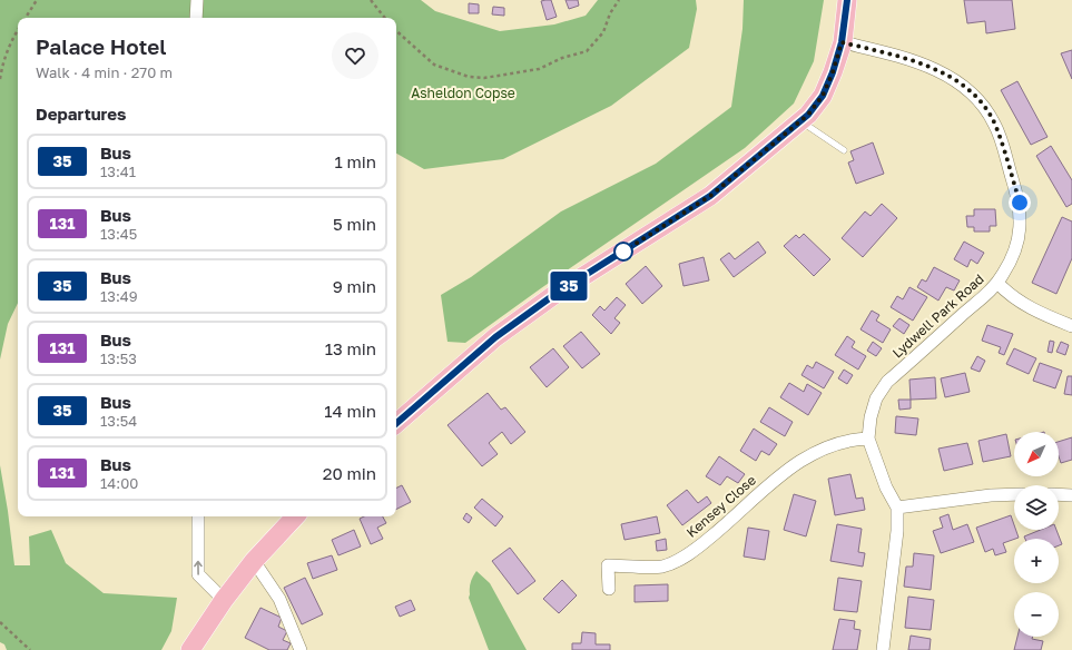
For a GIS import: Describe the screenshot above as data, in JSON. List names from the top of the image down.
{
  "streets": {
    "street": ["Lydwell Park Road", "Kensey Close"]
  },
  "crossings": [
    ["Lydwell Park Road", "Kensey Close"]
  ],
  "parks": ["Asheldon Copse"],
  "lines": ["bus line 35"],
  "north": "bottom left",
  "page": {
    "on_map": "35",
    "heading": [
      ["Palace Hotel", "Walk · 4 min · 270 m"],
      "Departures"
    ],
    "list": [
      {
        "mark": "35",
        "name": "Bus",
        "note": "13:41",
        "value": "1 min"
      },
      {
        "mark": "131",
        "name": "Bus",
        "note": "13:45",
        "value": "5 min"
      },
      {
        "mark": "35",
        "name": "Bus",
        "note": "13:49",
        "value": "9 min"
      },
      {
        "mark": "131",
        "name": "Bus",
        "note": "13:53",
        "value": "13 min"
      },
      {
        "mark": "35",
        "name": "Bus",
        "note": "13:54",
        "value": "14 min"
      },
      {
        "mark": "131",
        "name": "Bus",
        "note": "14:00",
        "value": "20 min"
      }
    ],
    "map_buttons": ["+", "−"]
  }
}
